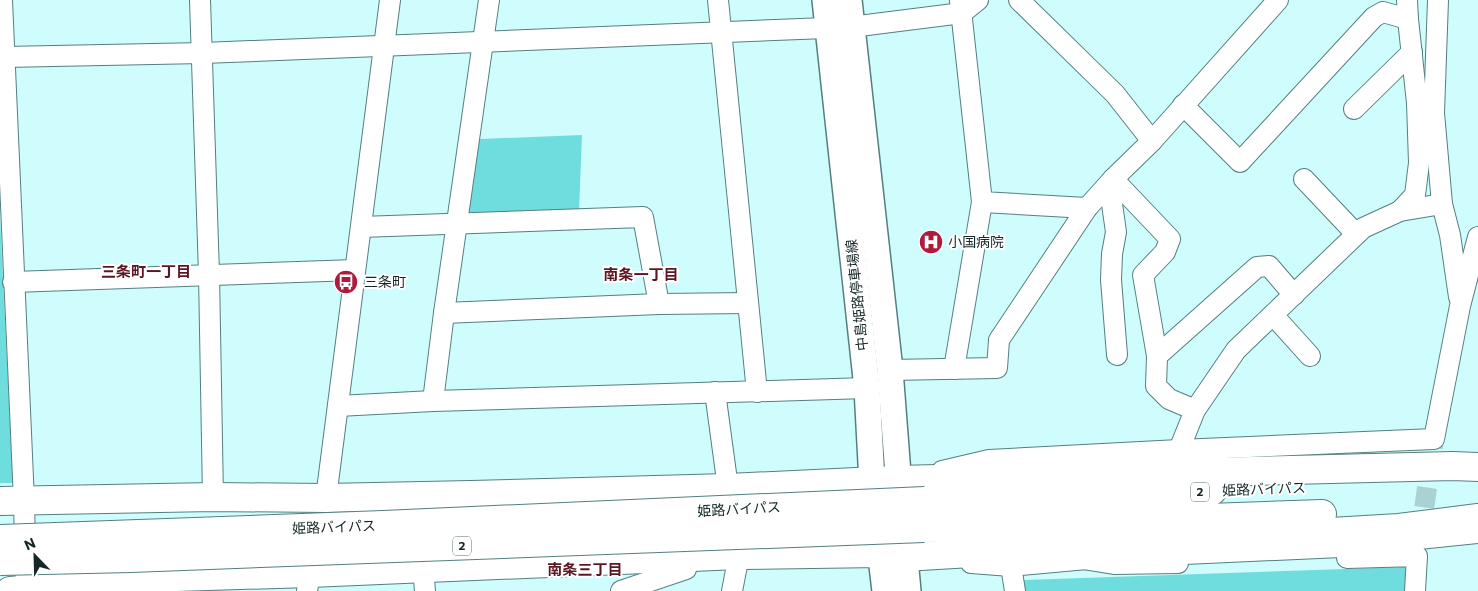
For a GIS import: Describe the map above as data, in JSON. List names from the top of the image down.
{
  "streets": {
    "highway": ["姫路バイパス", "2"],
    "main road": ["中島姫路停車場線"]
  },
  "districts": ["三条町一丁目", "南条一丁目", "南条三丁目"],
  "places": {
    "hospital": ["小国病院"],
    "bus stop": ["三条町"]
  },
  "north": "top left"
}
